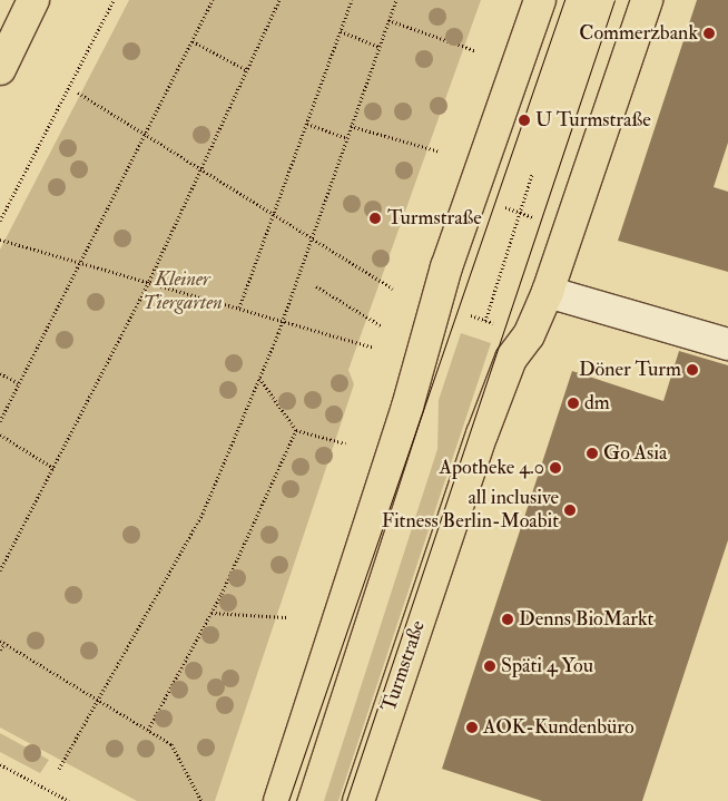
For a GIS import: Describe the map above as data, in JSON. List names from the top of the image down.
{
  "streets": {
    "main road": ["Turmstraße"]
  },
  "parks": ["Kleiner Tiergarten"],
  "places": [
    "Commerzbank",
    "U Turmstraße",
    "Turmstraße",
    "Döner Turm",
    "dm",
    "Go Asia",
    "Apotheke 4.0",
    "all inclusive Fitness Berlin-Moabit",
    "Denns BioMarkt",
    "Späti 4 You",
    "AOK-Kundenbüro"
  ]
}
